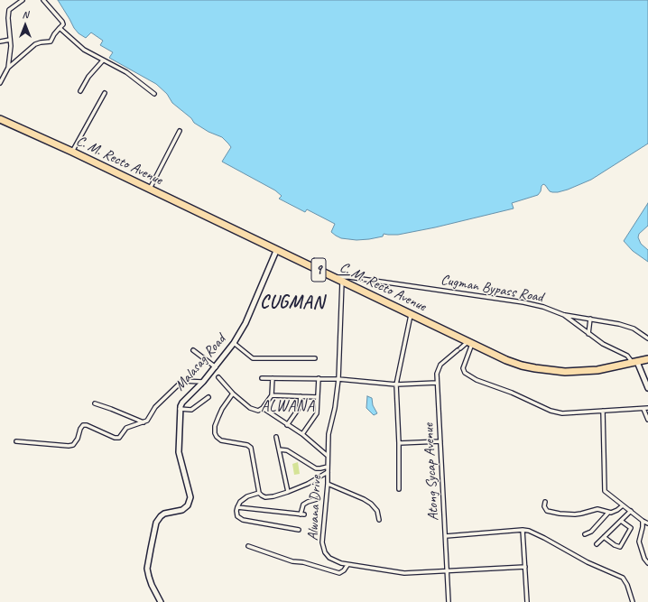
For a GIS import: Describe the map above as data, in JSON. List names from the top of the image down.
{
  "streets": {
    "highway": ["C. M. Recto Avenue", "9"],
    "street": [
      "Cugman Bypass Road",
      "Malasag Road",
      "Atong Sycap Avenue",
      "Alwana Drive"
    ]
  },
  "crossings": [
    ["C. M. Recto Avenue", "Cugman Bypass Road"],
    ["C. M. Recto Avenue", "Malasag Road"],
    ["C. M. Recto Avenue", "Atong Sycap Avenue"],
    ["C. M. Recto Avenue", "Alwana Drive"],
    ["Atong Sycap Avenue", "Alwana Drive"]
  ],
  "districts": ["CUGMAN", "ALWANA"],
  "north": "top"
}
